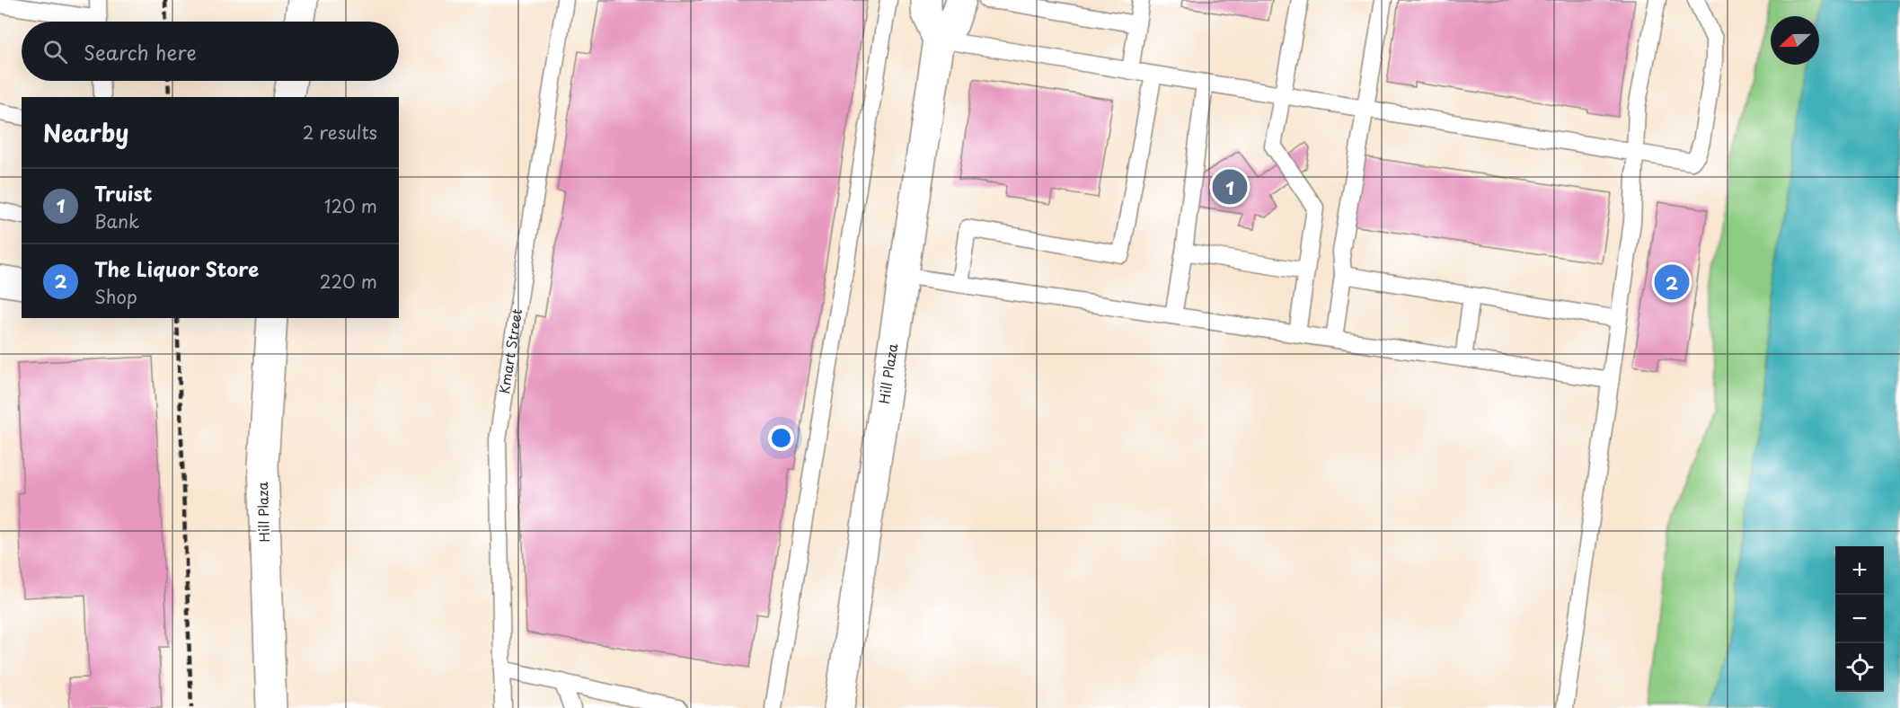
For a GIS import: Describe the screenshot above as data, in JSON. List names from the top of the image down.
{
  "streets": {
    "street": ["Hill Plaza"],
    "lane": ["Kmart Street"]
  },
  "north": "left",
  "page": {
    "search": "Search here",
    "heading": ["Nearby", "2 results"],
    "pins": ["1", "2"],
    "list": [
      {
        "mark": "1",
        "name": "Truist",
        "note": "Bank",
        "value": "120 m"
      },
      {
        "mark": "2",
        "name": "The Liquor Store",
        "note": "Shop",
        "value": "220 m"
      }
    ],
    "map_buttons": ["+", "−"]
  }
}
